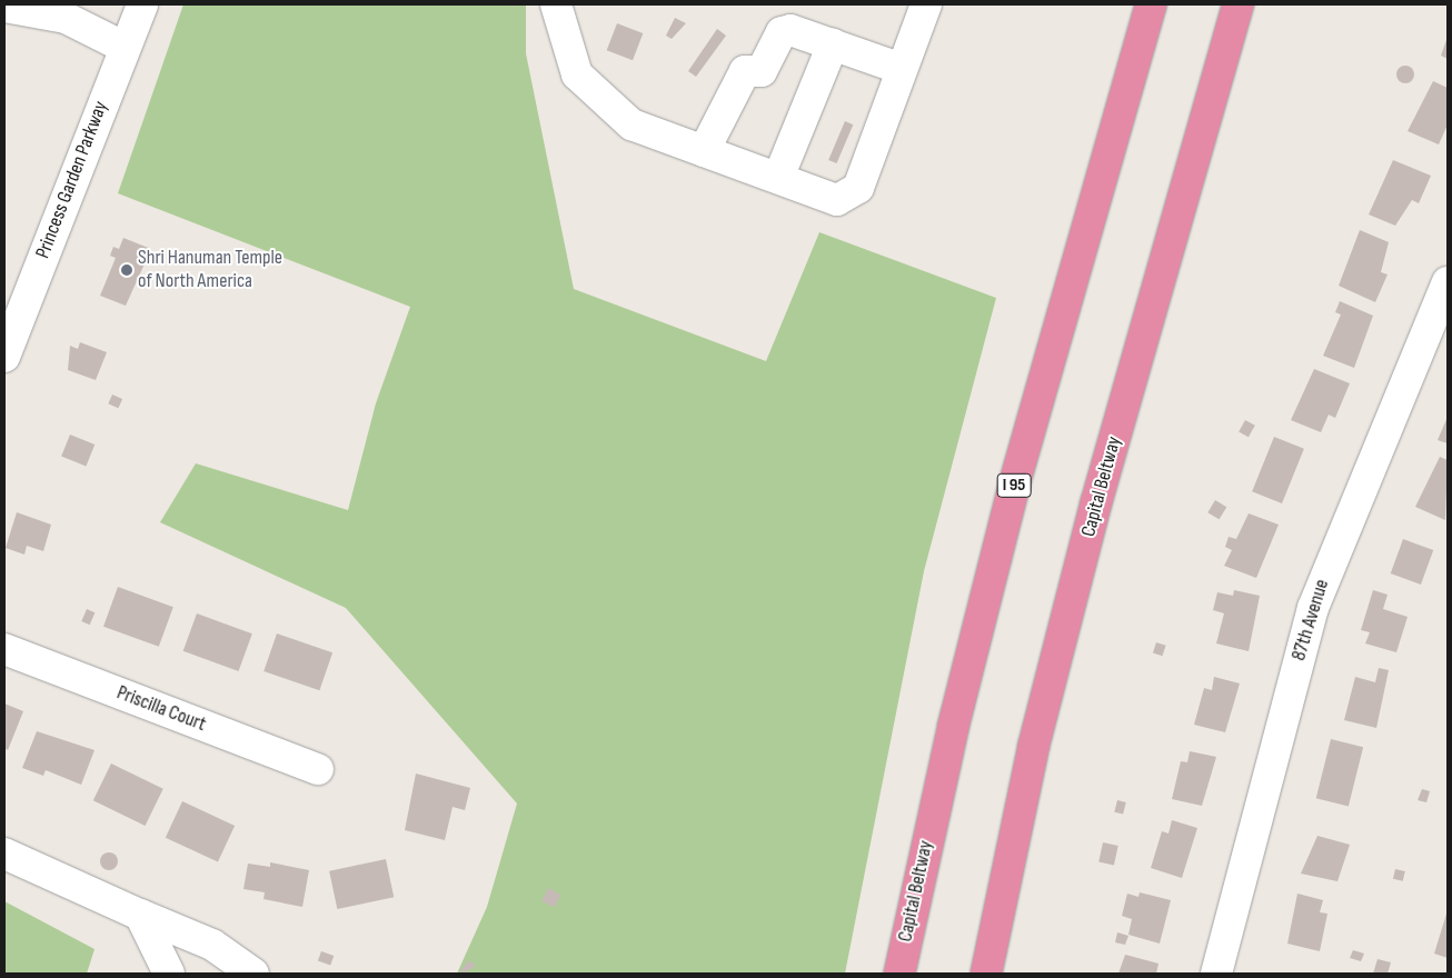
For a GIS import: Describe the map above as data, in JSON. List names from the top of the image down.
{
  "streets": {
    "highway": ["I 95", "Capital Beltway"],
    "street": ["Princess Garden Parkway", "87th Avenue", "Priscilla Court"]
  },
  "places": ["Shri Hanuman Temple of North America"]
}
